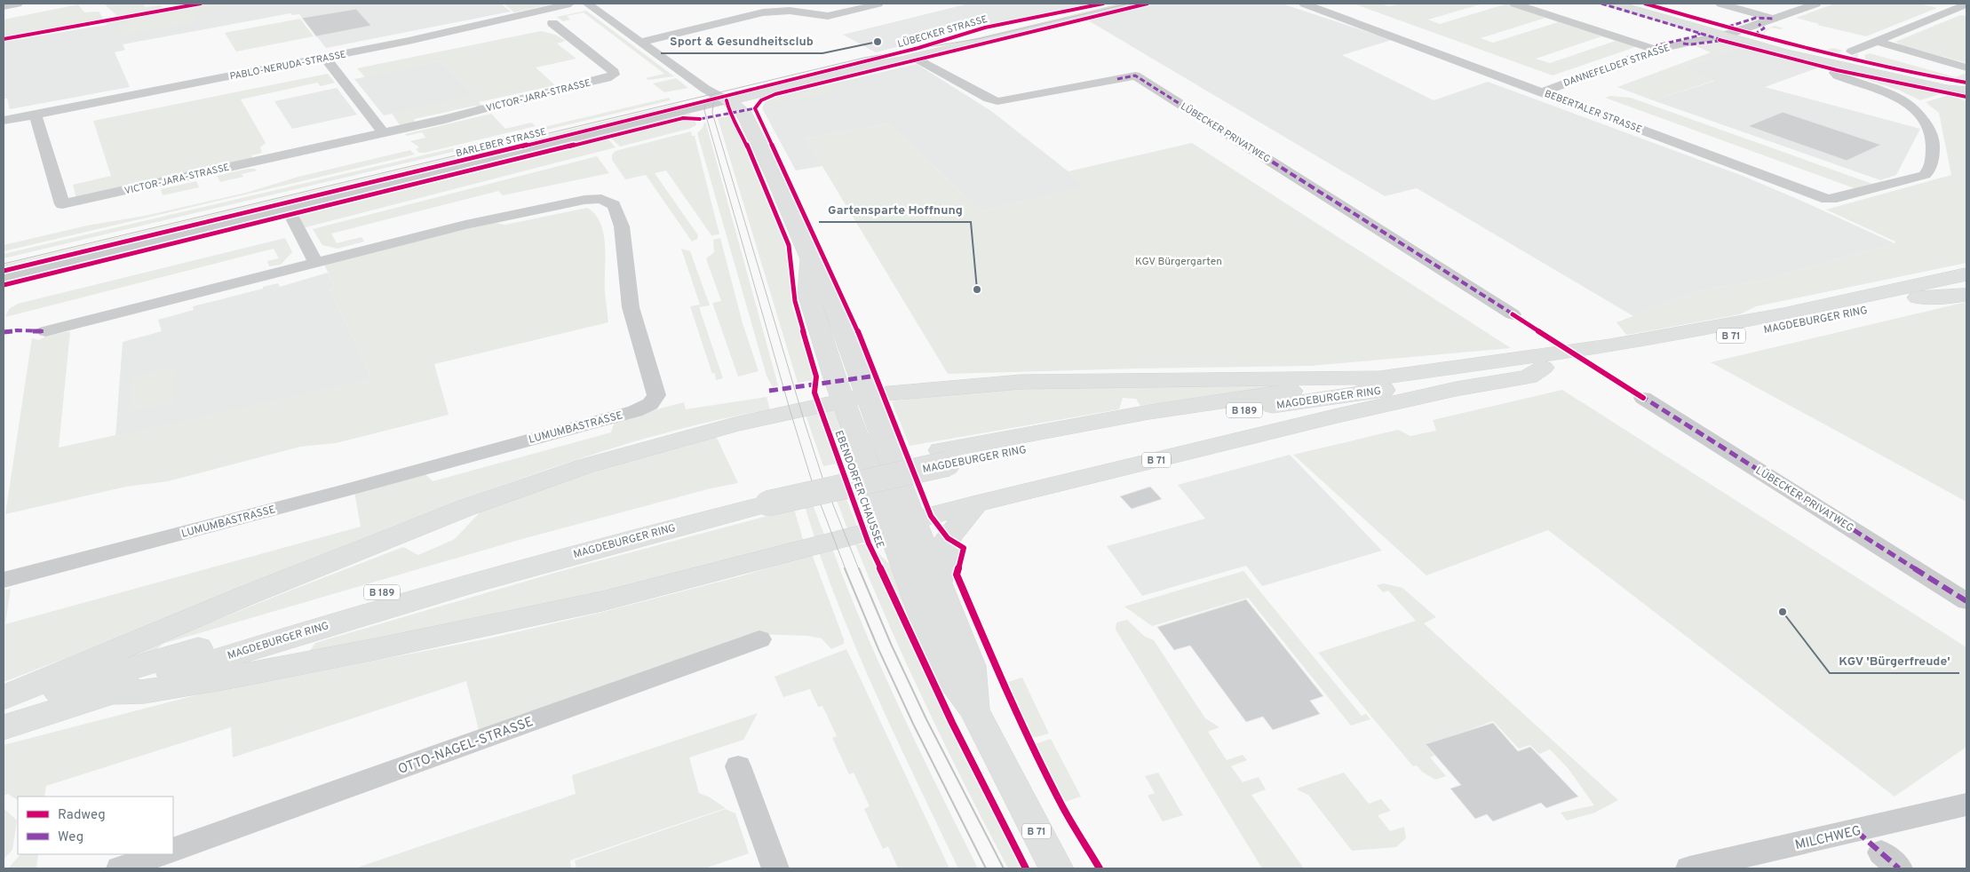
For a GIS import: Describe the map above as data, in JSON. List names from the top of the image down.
{
  "streets": {
    "main road": [
      "LÜBECKER STRASSE",
      "MAGDEBURGER RING",
      "B 71",
      "B 189",
      "EBENDORFER CHAUSSEE"
    ],
    "street": [
      "PABLO-NERUDA-STRASSE",
      "DANNEFELDER STRASSE",
      "VICTOR-JARA-STRASSE",
      "BEBERTALER STRASSE",
      "LÜBECKER PRIVATWEG",
      "BARLEBER STRASSE",
      "LUMUMBASTRASSE",
      "OTTO-NAGEL-STRASSE",
      "MILCHWEG"
    ]
  },
  "crossings": [
    ["LÜBECKER STRASSE", "LÜBECKER PRIVATWEG"],
    ["LÜBECKER STRASSE", "BARLEBER STRASSE"],
    ["LÜBECKER STRASSE", "EBENDORFER CHAUSSEE"],
    ["PABLO-NERUDA-STRASSE", "VICTOR-JARA-STRASSE"],
    ["DANNEFELDER STRASSE", "BEBERTALER STRASSE"],
    ["BARLEBER STRASSE", "EBENDORFER CHAUSSEE"],
    ["MAGDEBURGER RING", "B 71"],
    ["B 71", "EBENDORFER CHAUSSEE"]
  ],
  "parks": ["KGV Bürgergarten"],
  "places": ["Sport & Gesundheitsclub", "Gartensparte Hoffnung", "KGV 'Bürgerfreude'"],
  "legend": ["Radweg", "Weg"]
}
